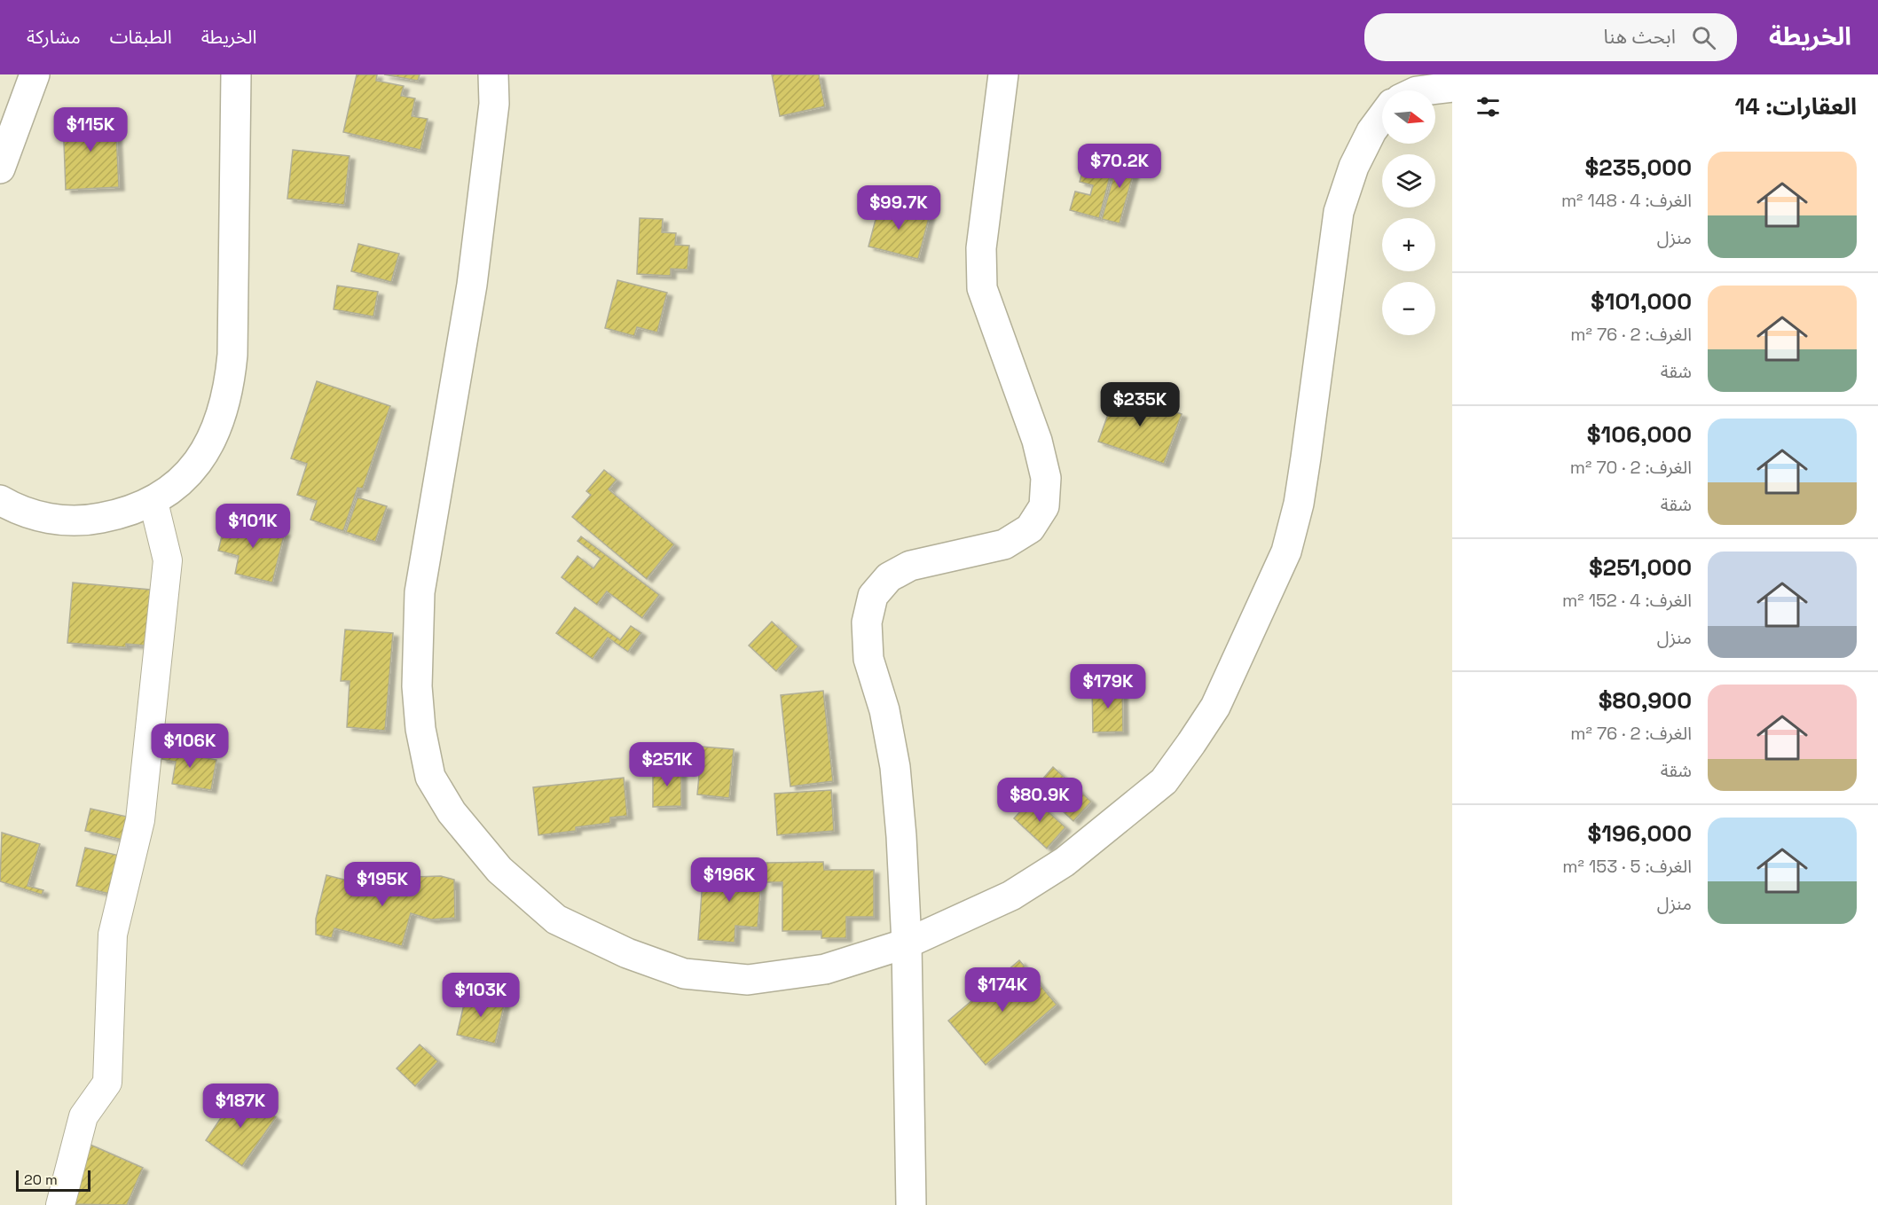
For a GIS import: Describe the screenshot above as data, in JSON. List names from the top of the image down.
{
  "scale_bar": "20 m",
  "north": "right",
  "page": {
    "header": "الخريطة",
    "search": "ابحث هنا",
    "nav": ["الخريطة", "الطبقات", "مشاركة"],
    "heading": "العقارات: 14",
    "map_buttons": ["+", "−"],
    "price": [
      "$115K",
      "$70.2K",
      "$99.7K",
      "$235K",
      "$101K",
      "$179K",
      "$106K",
      "$251K",
      "$80.9K",
      "$196K",
      "$195K",
      "$174K",
      "$103K",
      "$187K"
    ],
    "list": [
      {
        "name": "$235,000",
        "note": "الغرف: 4 · 148 m² · منزل"
      },
      {
        "name": "$101,000",
        "note": "الغرف: 2 · 76 m² · شقة"
      },
      {
        "name": "$106,000",
        "note": "الغرف: 2 · 70 m² · شقة"
      },
      {
        "name": "$251,000",
        "note": "الغرف: 4 · 152 m² · منزل"
      },
      {
        "name": "$80,900",
        "note": "الغرف: 2 · 76 m² · شقة"
      },
      {
        "name": "$196,000",
        "note": "الغرف: 5 · 153 m² · منزل"
      }
    ],
    "scale": "20 m"
  }
}
